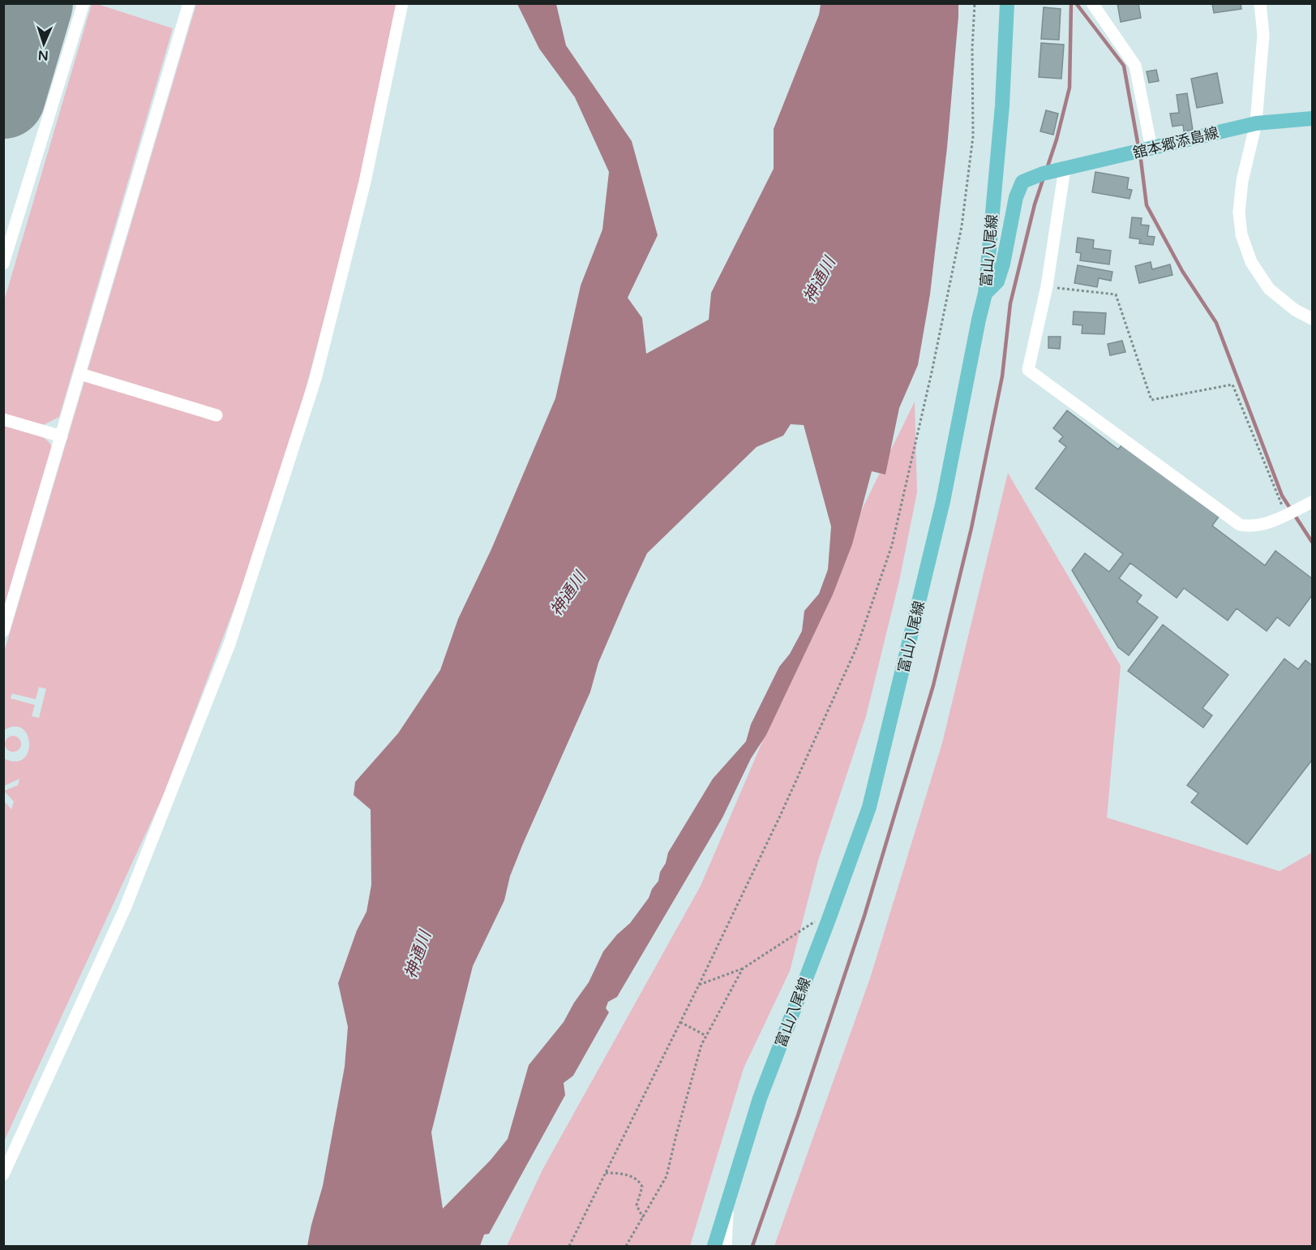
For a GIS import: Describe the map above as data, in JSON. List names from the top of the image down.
{
  "streets": {
    "main road": ["舘本郷添島線", "富山八尾線"]
  },
  "crossings": [
    ["舘本郷添島線", "富山八尾線"]
  ],
  "water": ["神通川"],
  "north": "bottom"
}
